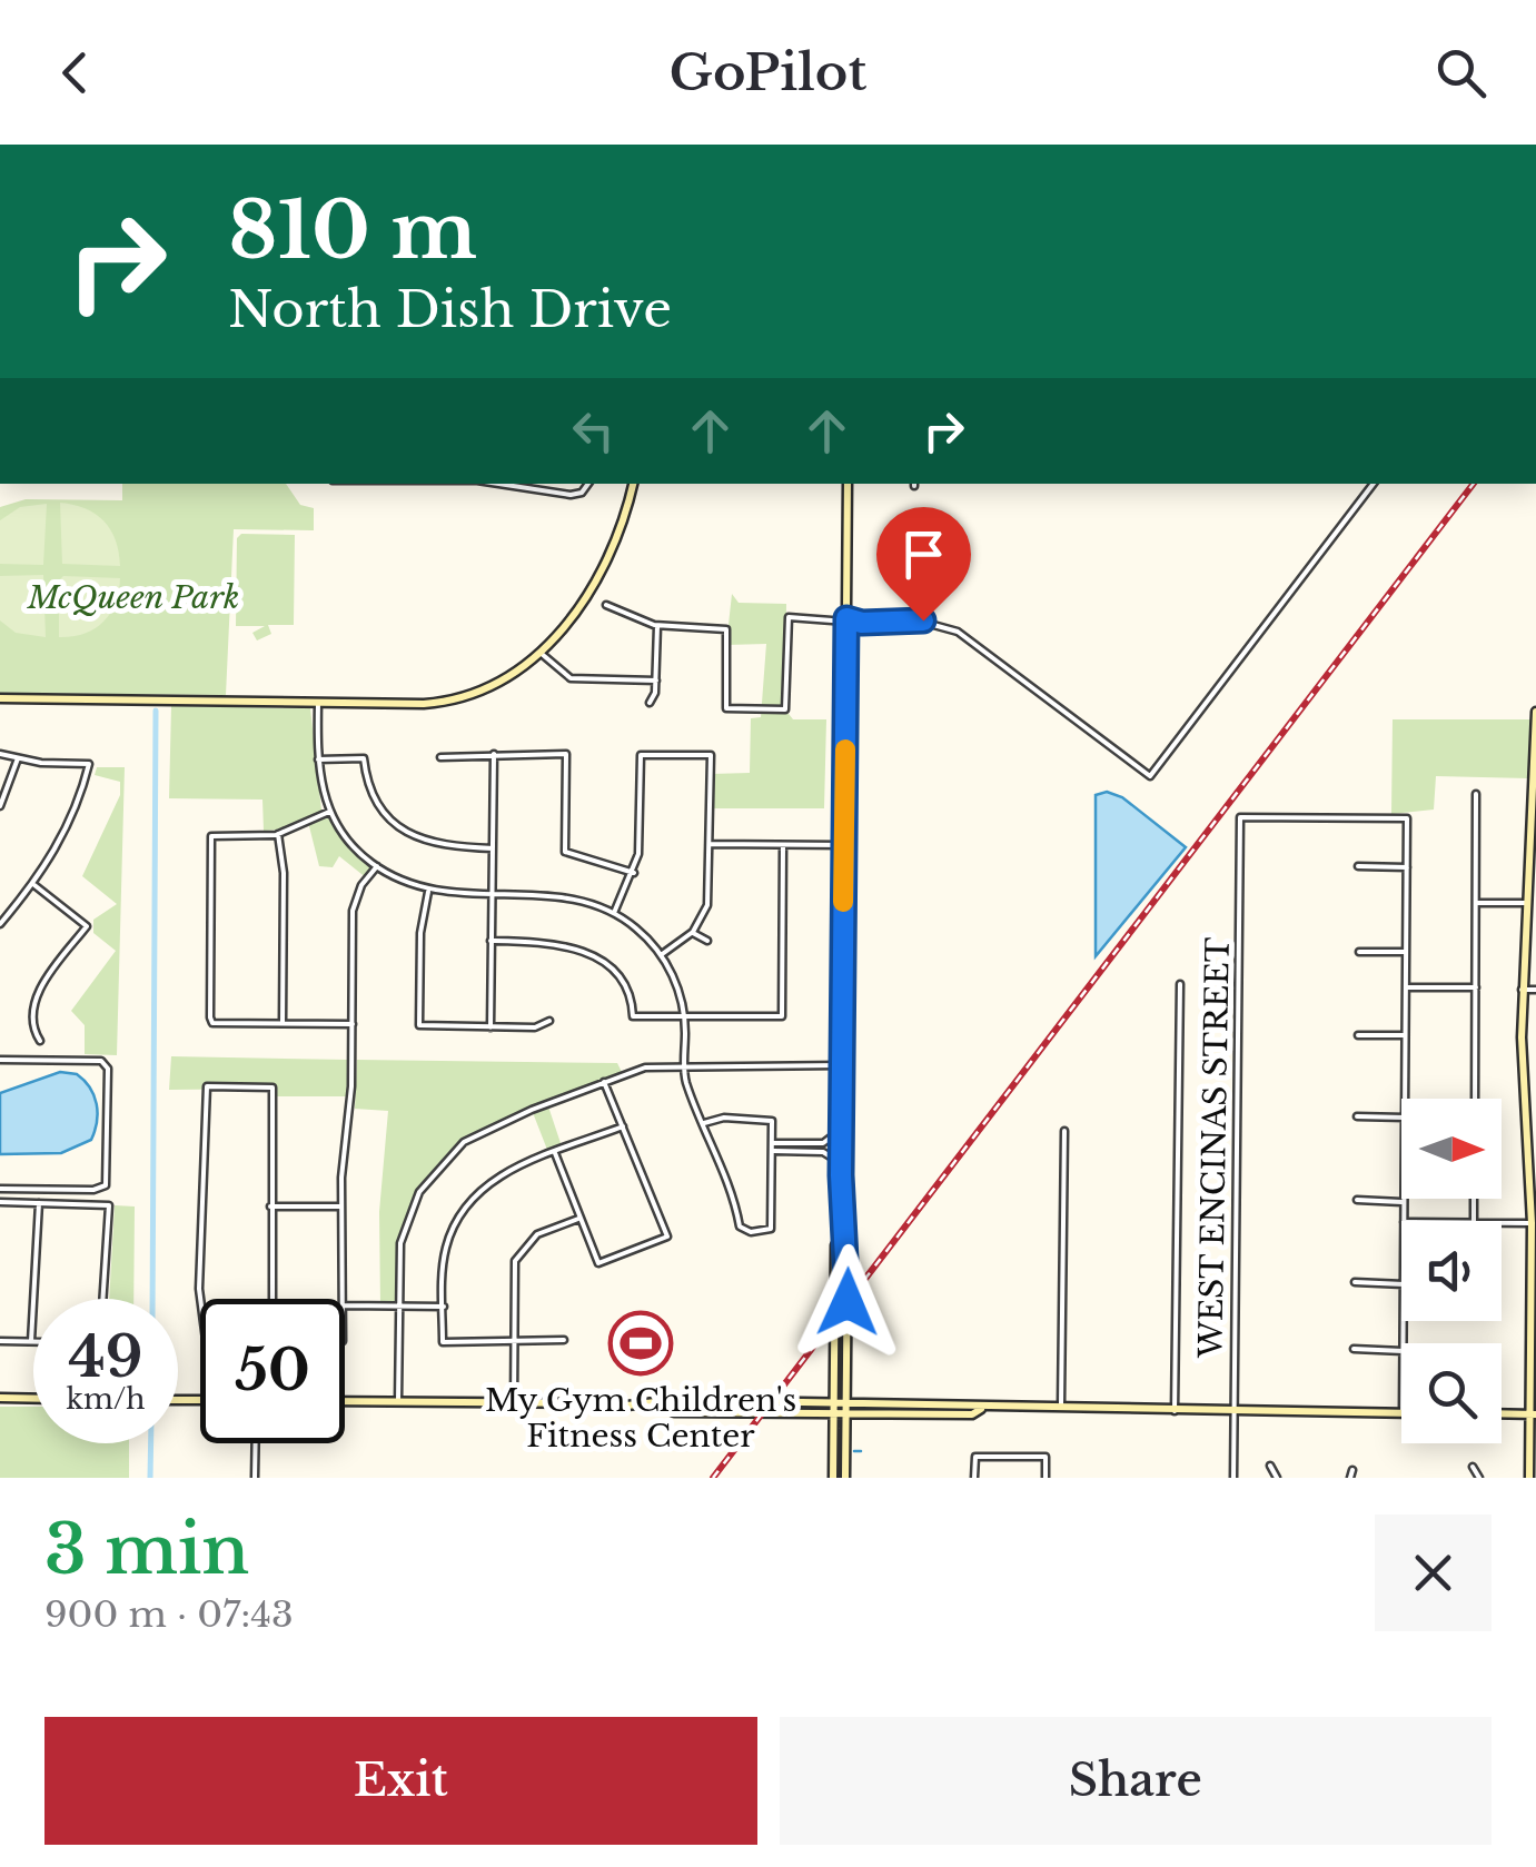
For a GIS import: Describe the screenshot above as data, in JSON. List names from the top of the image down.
{
  "streets": {
    "street": ["WEST ENCINAS STREET"]
  },
  "parks": ["McQueen Park"],
  "places": {
    "sports": ["My Gym Children's Fitness Center"]
  },
  "north": "right",
  "page": {
    "header": "GoPilot",
    "turn": ["810 m", "North Dish Drive"],
    "speed": "49 km/h",
    "limit": "50",
    "heading": ["3 min", "900 m · 07:43"],
    "buttons": ["Exit", "Share"]
  }
}
